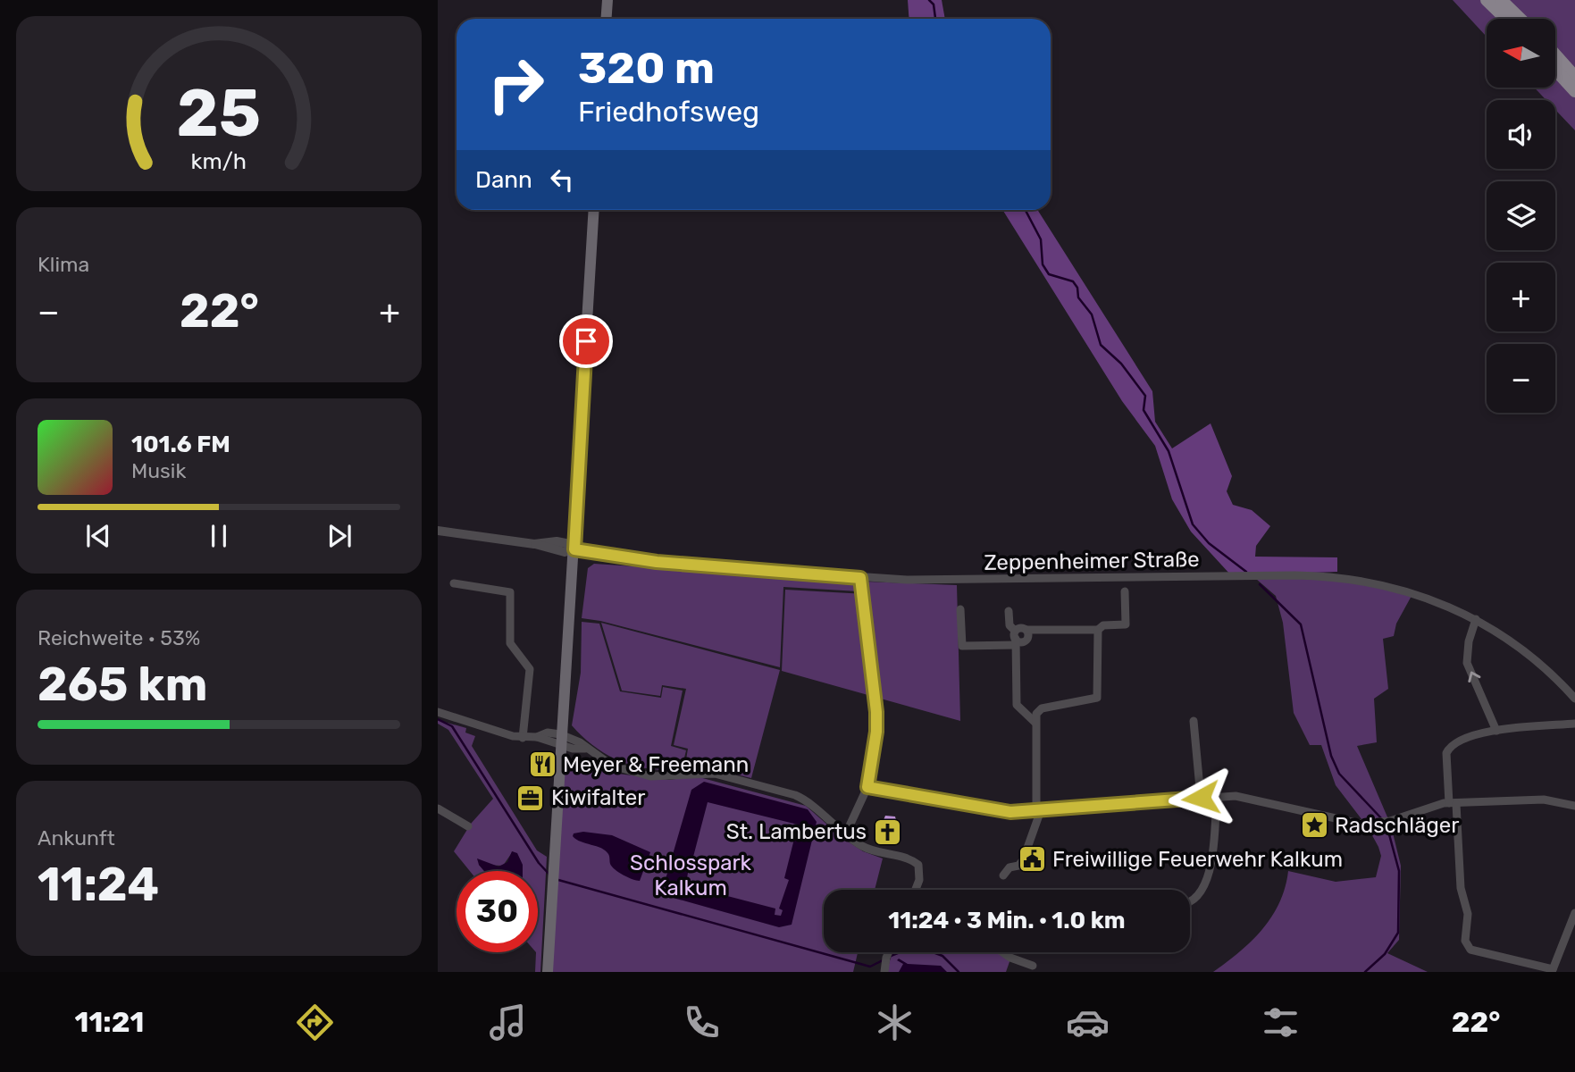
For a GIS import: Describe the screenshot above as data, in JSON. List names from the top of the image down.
{
  "streets": {
    "street": ["Zeppenheimer Straße"]
  },
  "parks": ["Schlosspark Kalkum"],
  "places": {
    "restaurant": ["Meyer & Freemann"],
    "office": ["Kiwifalter"],
    "place": ["Radschläger"],
    "church": ["St. Lambertus"],
    "public building": ["Freiwillige Feuerwehr Kalkum"]
  },
  "north": "left",
  "page": {
    "map_buttons": ["+", "−"],
    "turn": ["320 m", "Friedhofsweg"],
    "then": "Dann",
    "tile": [
      "Klima",
      ["Reichweite · 53%", "265 km"],
      ["Ankunft", "11:24"]
    ],
    "heat": ["−", "22°", "+"],
    "song": ["101.6 FM", "Musik"],
    "limit": "30",
    "trip": "11:24 · 3 Min. · 1.0 km",
    "tabs": ["11:21", "22°"],
    "gauge": ["25", "km/h"]
  }
}
